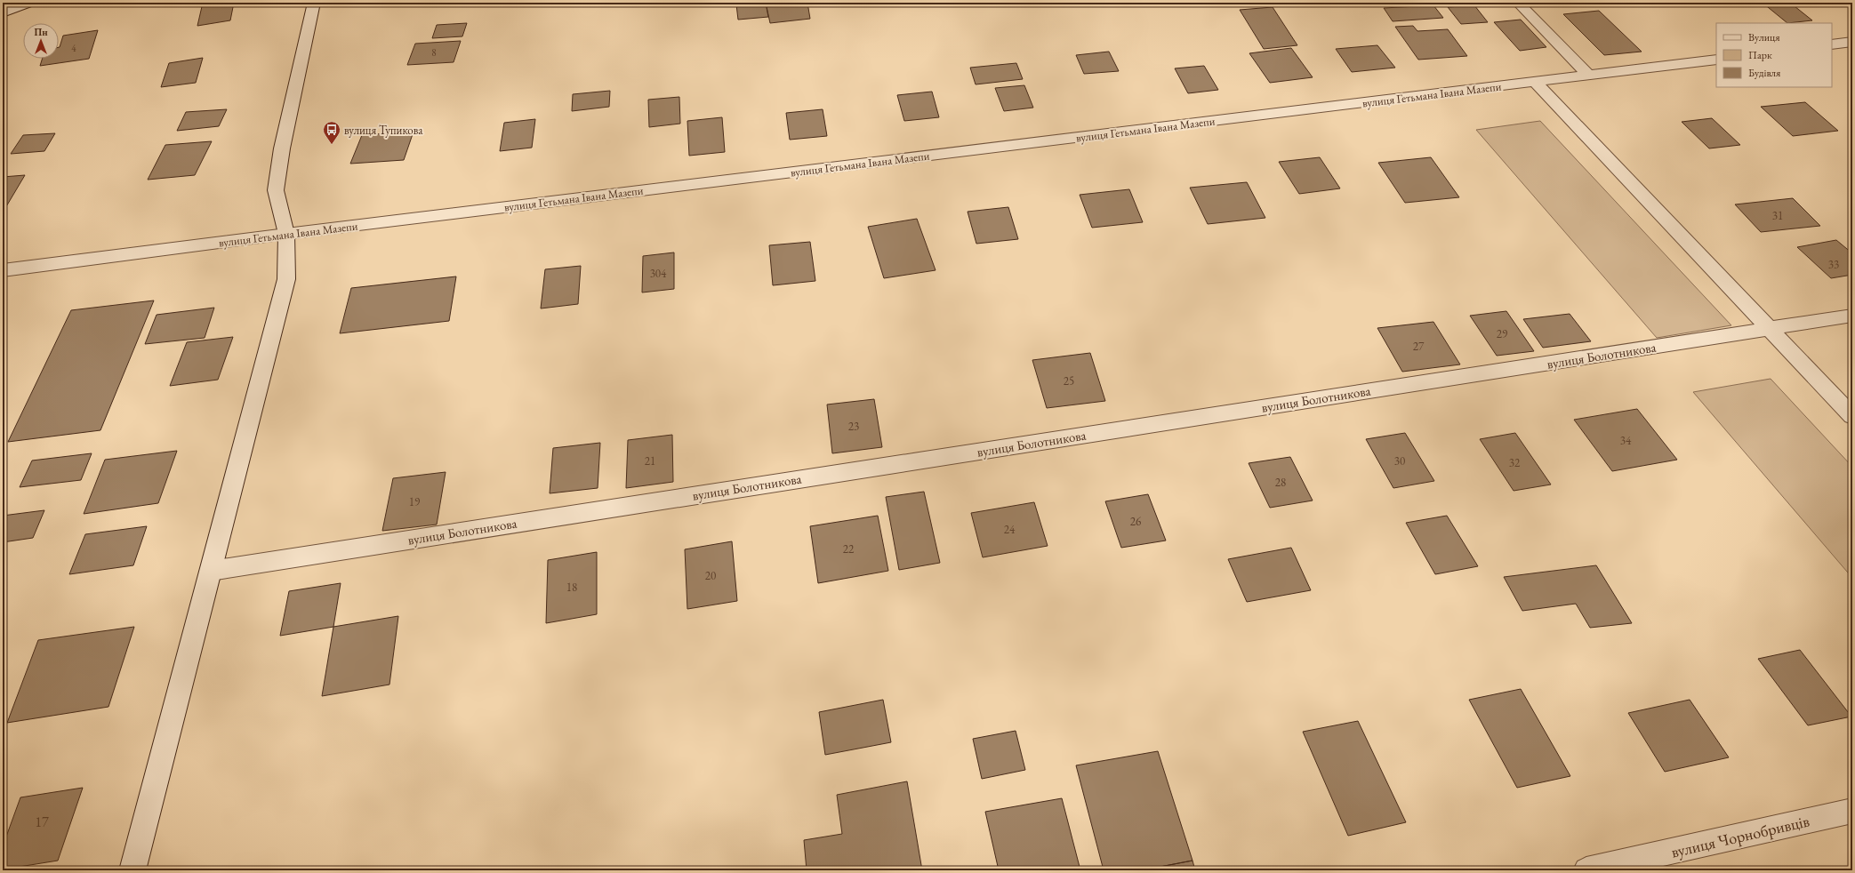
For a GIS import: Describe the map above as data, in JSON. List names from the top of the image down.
{
  "streets": {
    "street": ["вулиця Гетьмана Івана Мазепи", "вулиця Болотникова", "вулиця Чорнобривців"]
  },
  "places": {
    "bus stop": ["вулиця Тупикова"]
  },
  "house_numbers": [
    "4",
    "8",
    "31",
    "33",
    "304",
    "29",
    "27",
    "25",
    "23",
    "34",
    "21",
    "30",
    "32",
    "28",
    "19",
    "26",
    "24",
    "22",
    "20",
    "18",
    "17"
  ],
  "legend": ["Вулиця", "Парк", "Будівля"],
  "north": "top"
}
